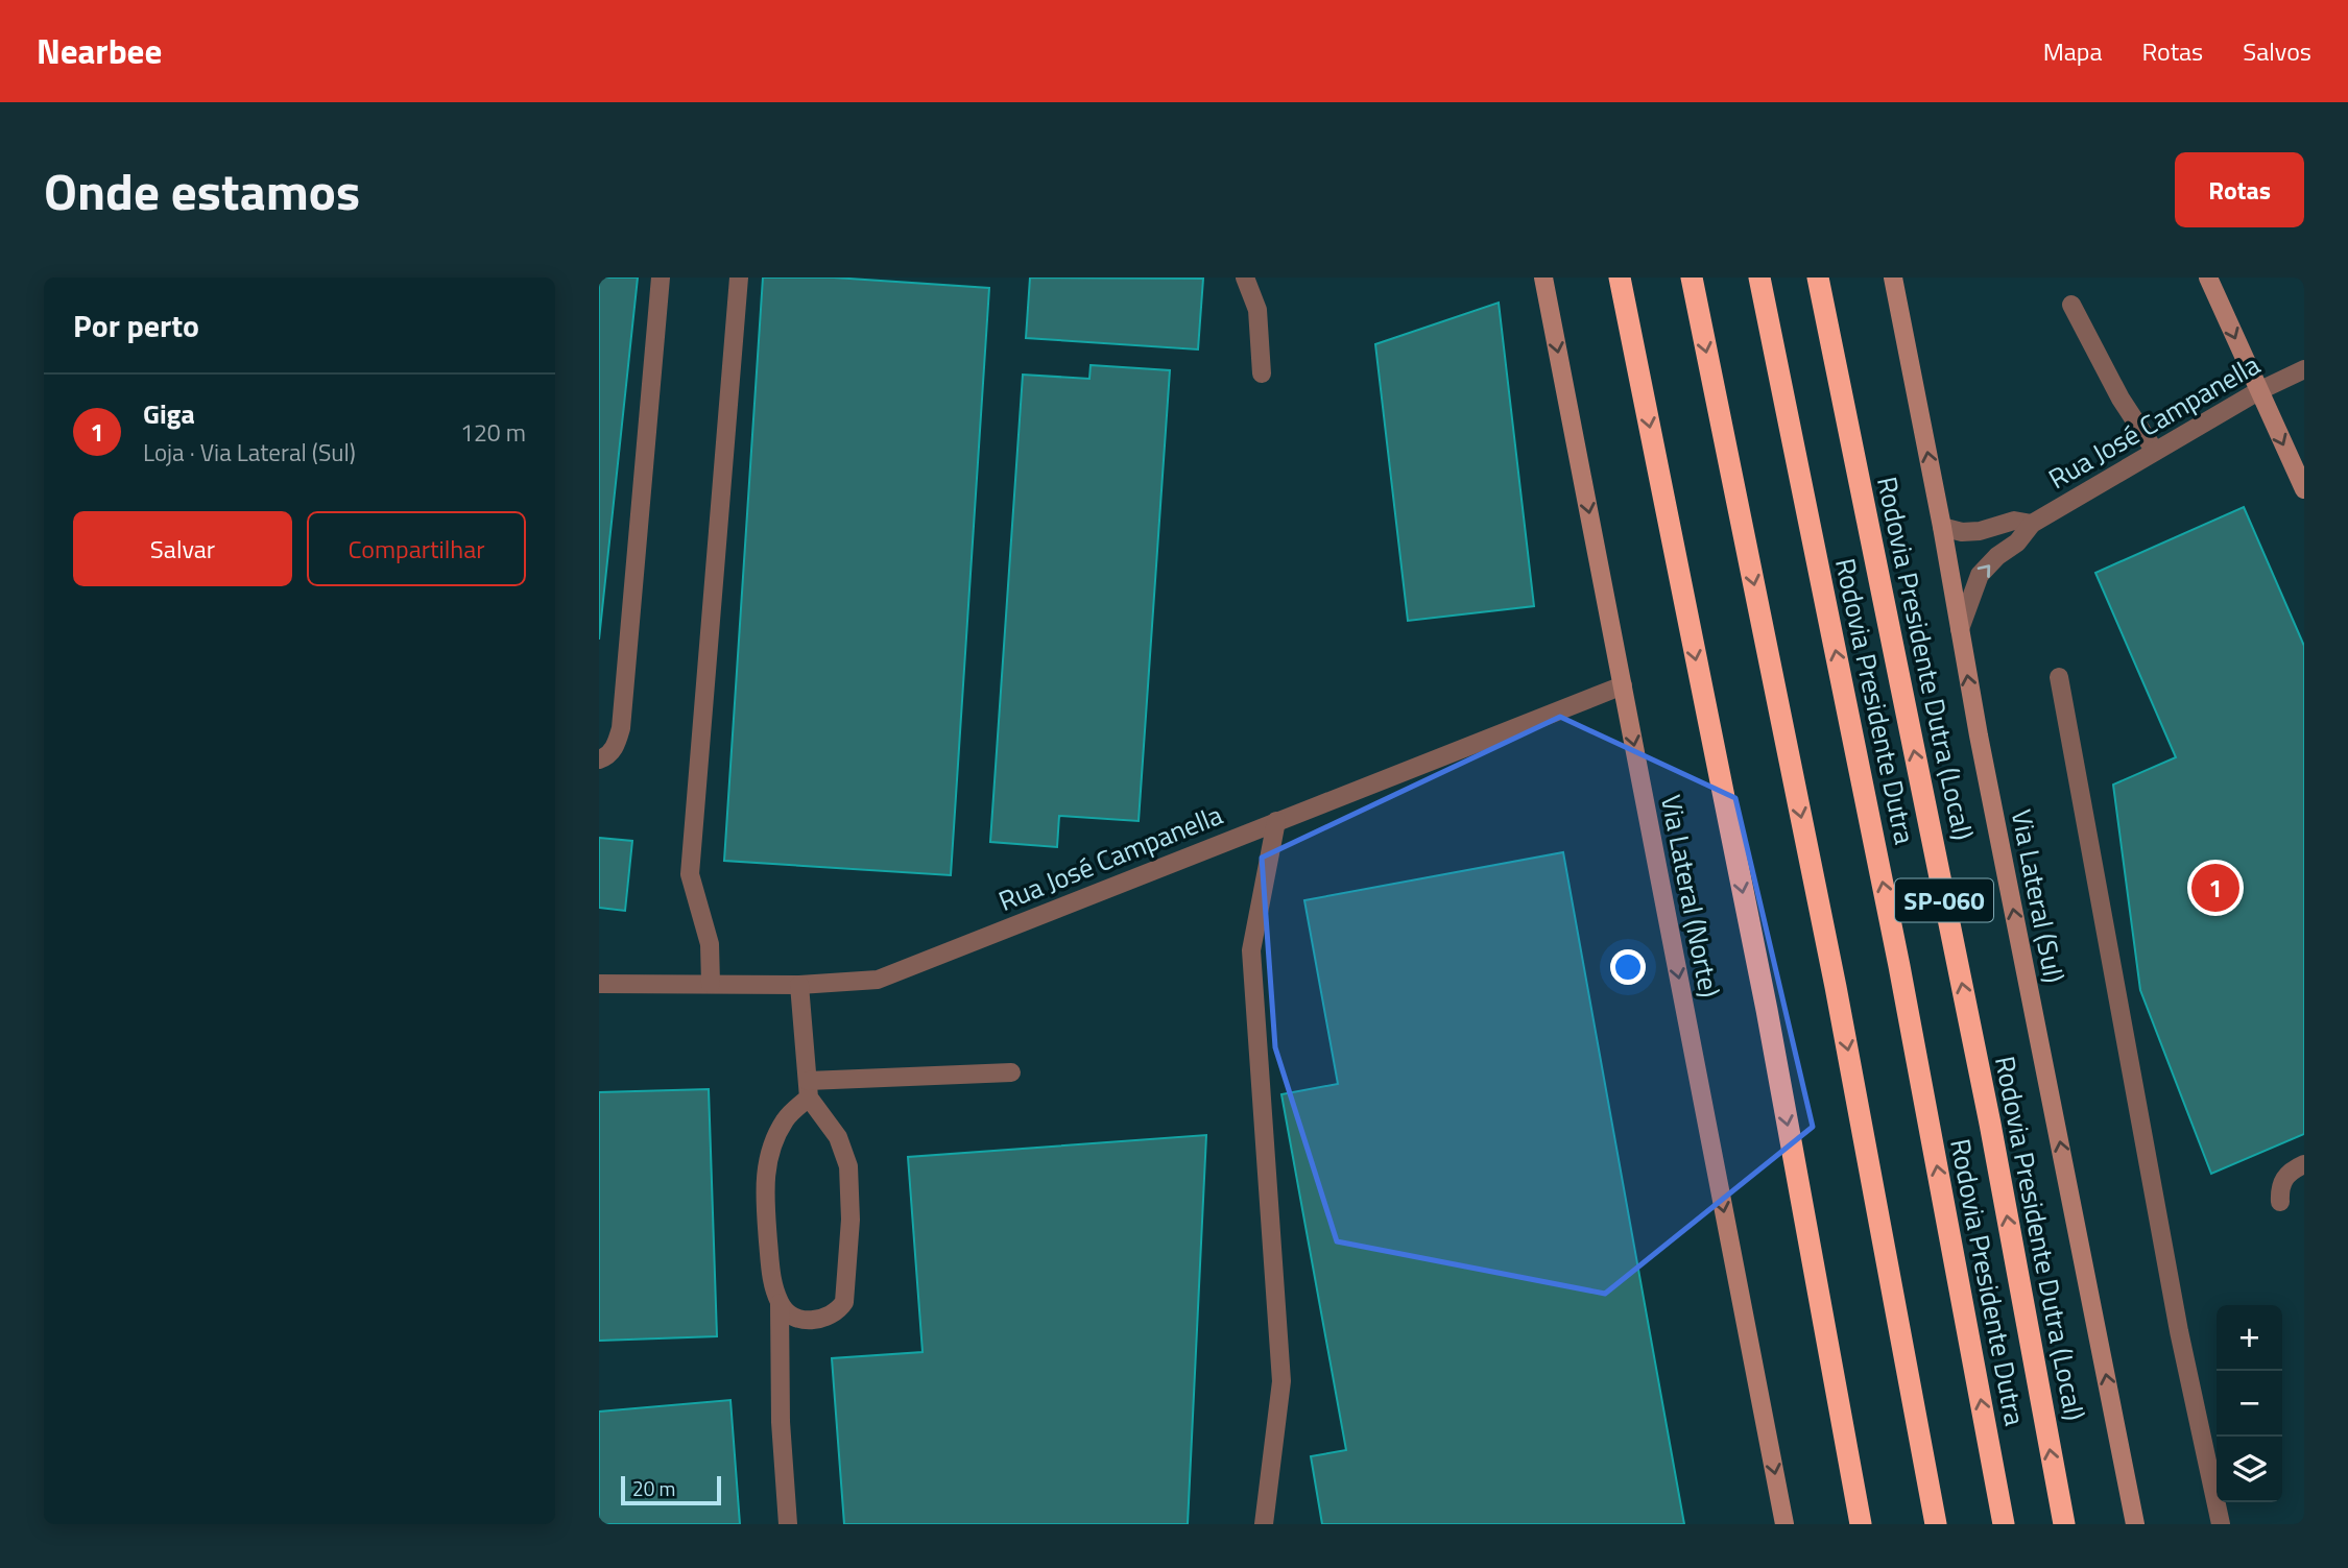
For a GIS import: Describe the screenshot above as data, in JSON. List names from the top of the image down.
{
  "streets": {
    "highway": ["Rodovia Presidente Dutra (Local)", "Rodovia Presidente Dutra", "SP-060"],
    "main road": ["Via Lateral (Norte)", "Via Lateral (Sul)"],
    "street": ["Rua José Campanella"]
  },
  "crossings": [
    ["Rua José Campanella", "Via Lateral (Norte)"],
    ["Rua José Campanella", "Via Lateral (Sul)"]
  ],
  "one_way": ["Via Lateral (Norte)", "Via Lateral (Sul)"],
  "scale_bar": "20 m",
  "page": {
    "header": "Nearbee",
    "nav": ["Mapa", "Rotas", "Salvos"],
    "title": "Onde estamos",
    "buttons": [
      "Rotas",
      ["Salvar", "Compartilhar"]
    ],
    "heading": "Por perto",
    "list": [
      {
        "mark": "1",
        "name": "Giga",
        "note": "Loja · Via Lateral (Sul)",
        "value": "120 m"
      }
    ],
    "pins": "1",
    "map_buttons": ["+", "−"],
    "scale": "20 m"
  }
}
